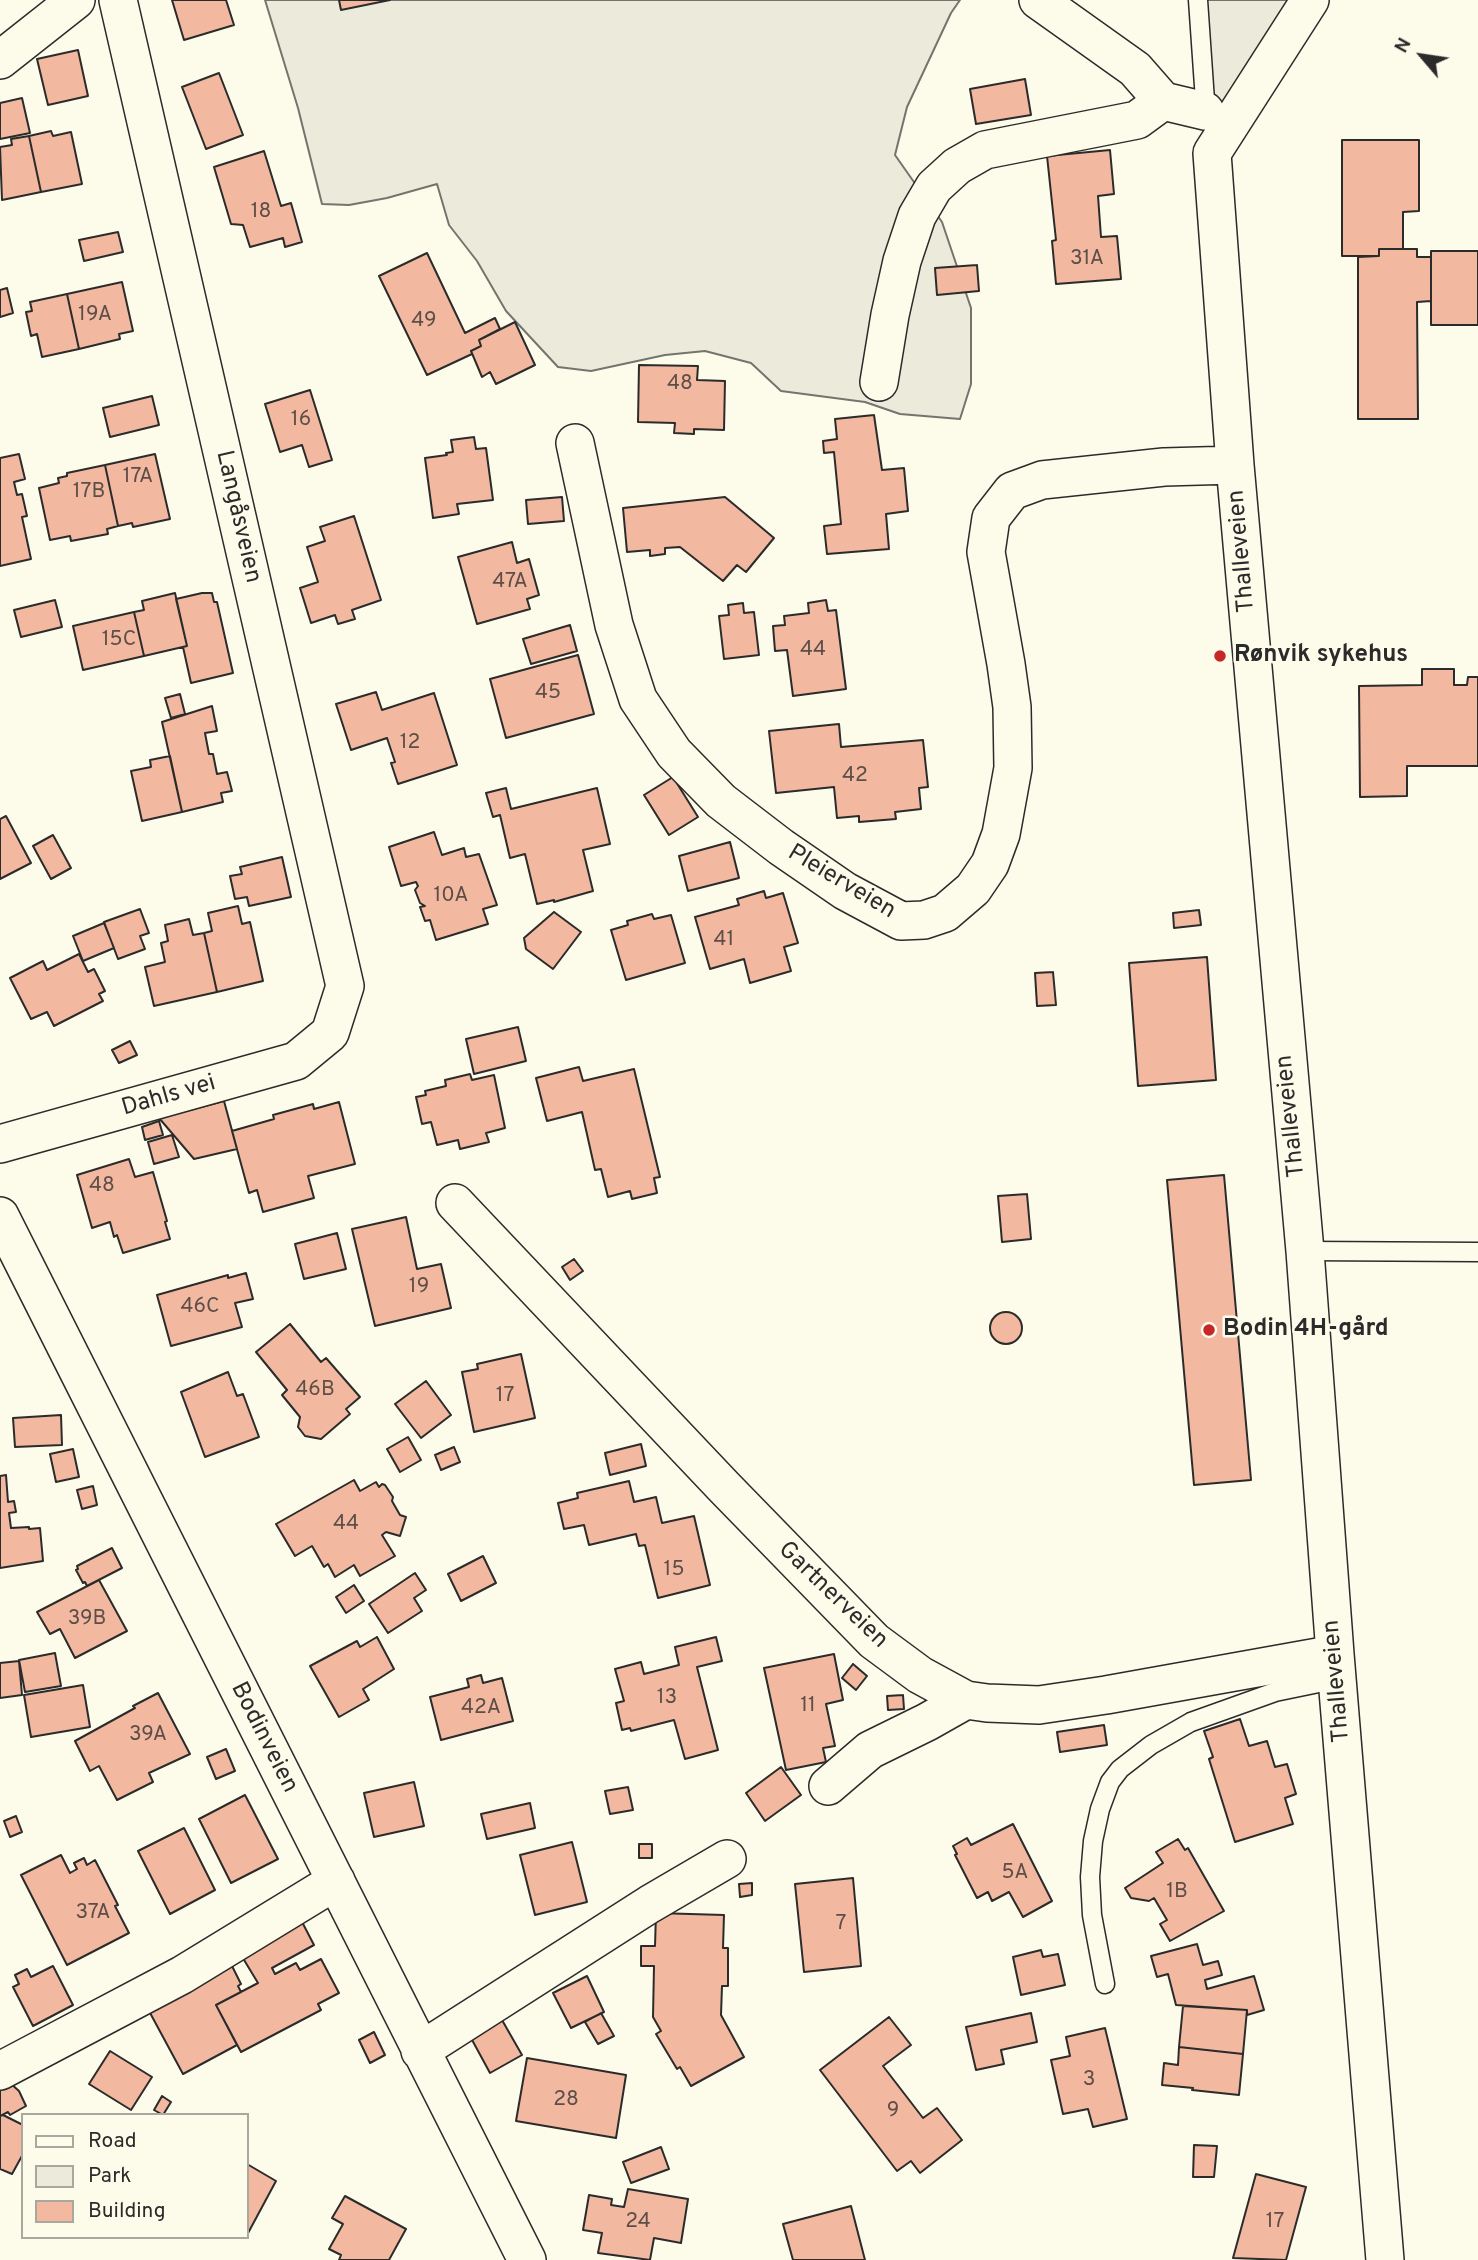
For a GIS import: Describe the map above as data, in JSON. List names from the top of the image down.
{
  "streets": {
    "street": [
      "Langåsveien",
      "Thalleveien",
      "Pleierveien",
      "Dahls vei",
      "Gartnerveien",
      "Bodinveien"
    ]
  },
  "crossings": [
    ["Langåsveien", "Dahls vei"],
    ["Thalleveien", "Pleierveien"],
    ["Thalleveien", "Gartnerveien"]
  ],
  "places": ["Rønvik sykehus", "Bodin 4H-gård"],
  "house_numbers": [
    "18",
    "31A",
    "19A",
    "49",
    "48",
    "16",
    "17A",
    "17B",
    "47A",
    "15C",
    "44",
    "45",
    "12",
    "42",
    "10A",
    "41",
    "48",
    "19",
    "46C",
    "46B",
    "17",
    "44",
    "15",
    "39B",
    "13",
    "11",
    "42A",
    "39A",
    "5A",
    "1B",
    "37A",
    "7",
    "3",
    "28",
    "9",
    "24",
    "17"
  ],
  "legend": ["Road", "Park", "Building"],
  "north": "top left"
}
